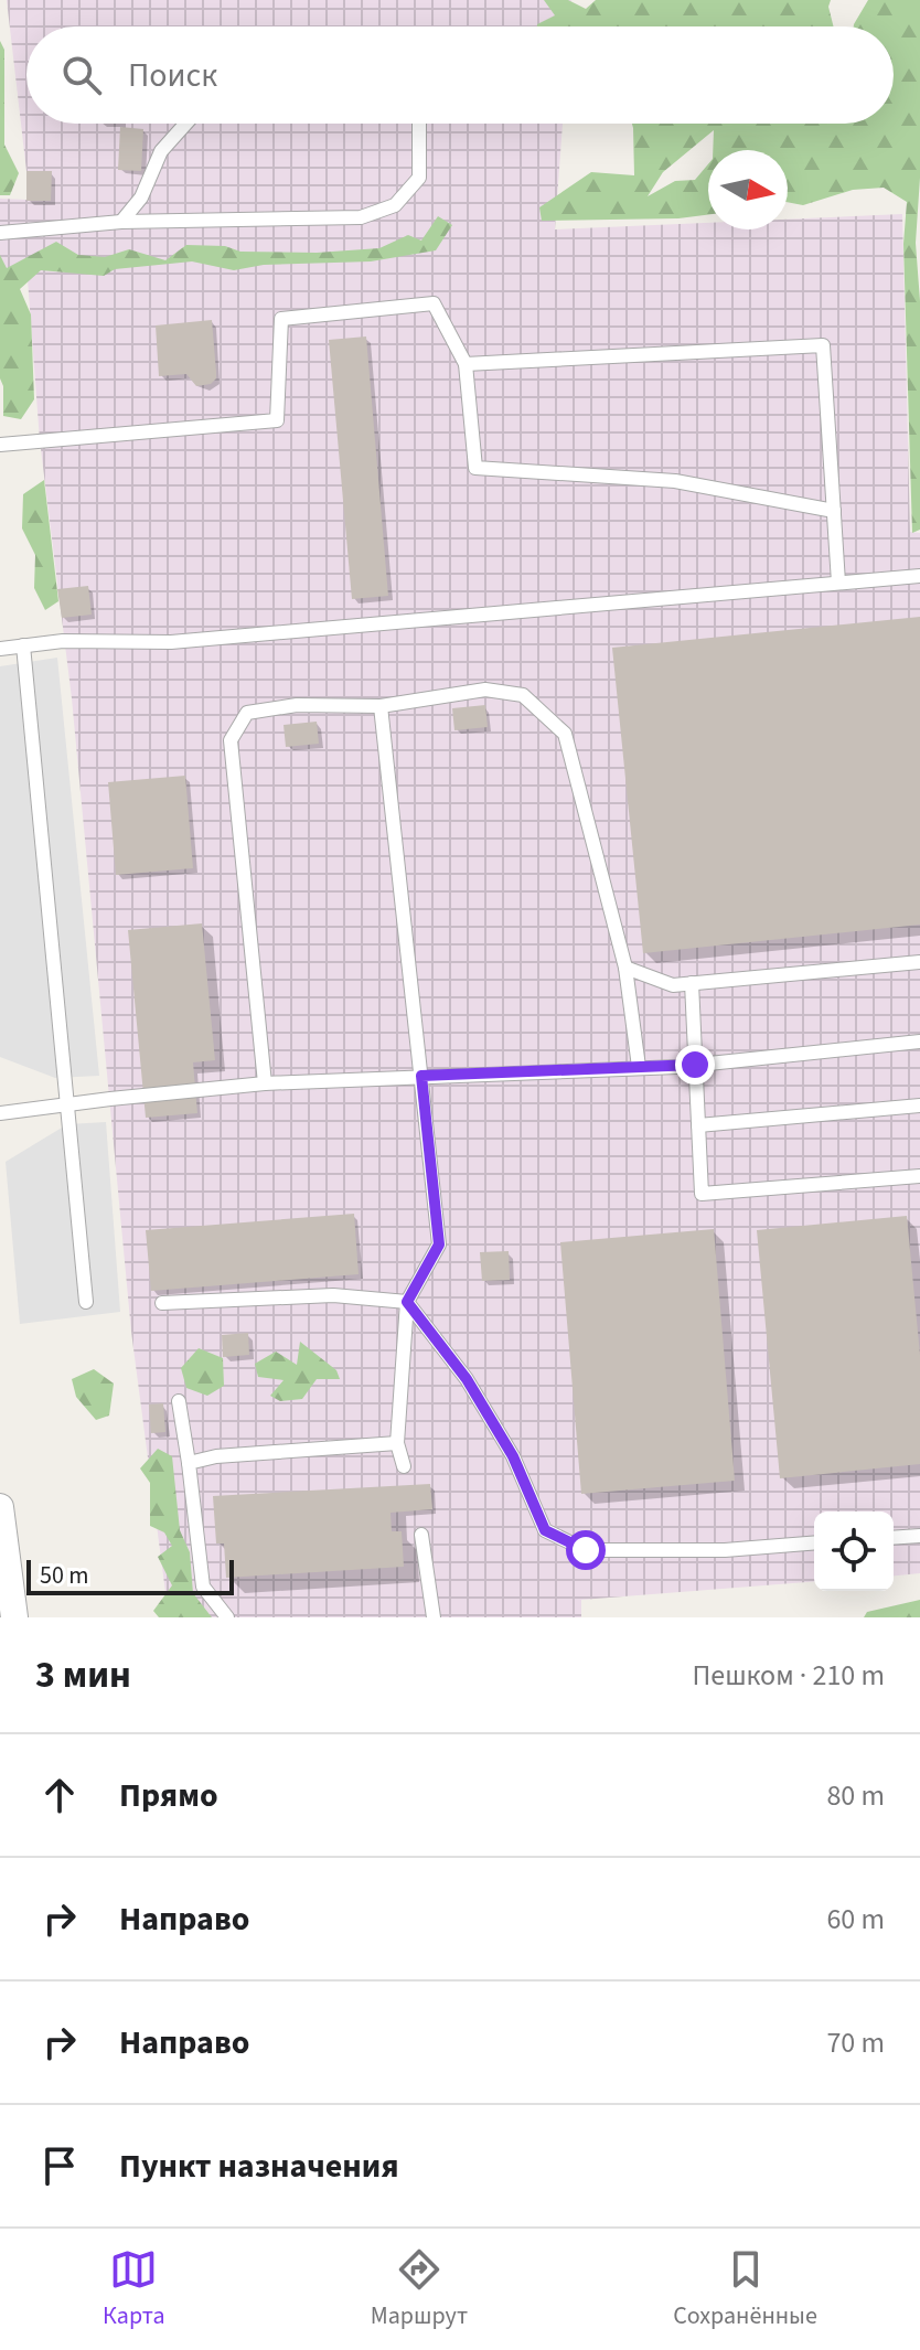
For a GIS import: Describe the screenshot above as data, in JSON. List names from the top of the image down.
{
  "scale_bar": "50 m",
  "north": "right",
  "page": {
    "search": "Поиск",
    "scale": "50 m",
    "heading": ["3 мин", "Пешком · 210 m"],
    "list": [
      ["Прямо", "80 m"],
      ["Направо", "60 m"],
      ["Направо", "70 m"],
      "Пункт назначения"
    ],
    "nav": ["Карта", "Маршрут", "Сохранённые"]
  }
}
